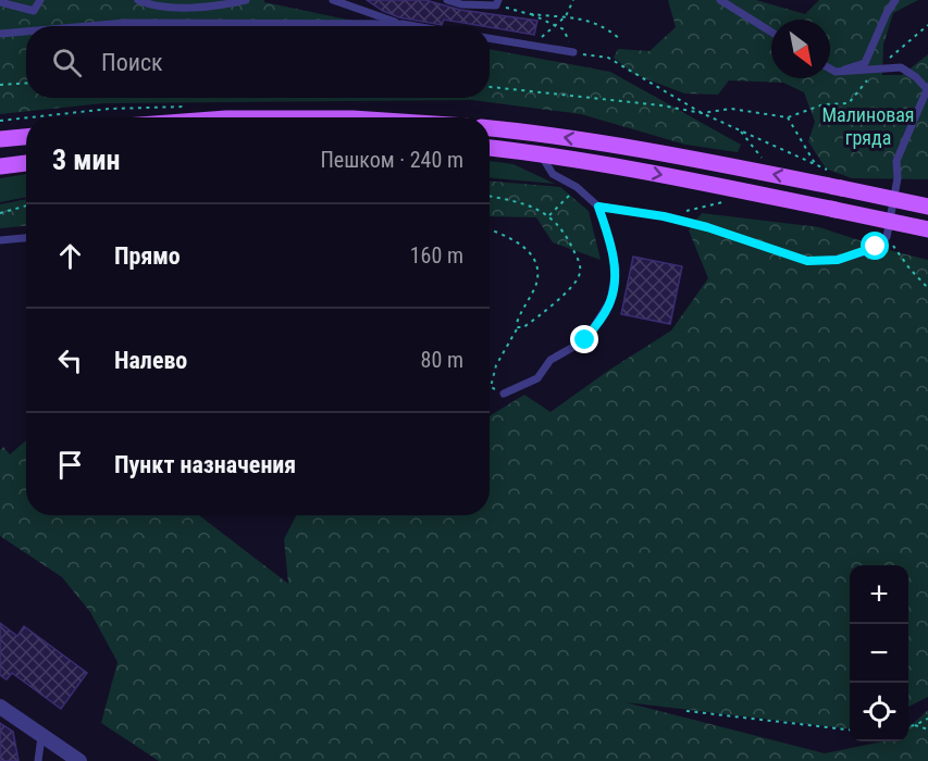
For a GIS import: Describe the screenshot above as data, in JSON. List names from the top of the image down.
{
  "parks": ["Малиновая гряда"],
  "north": "bottom right",
  "page": {
    "search": "Поиск",
    "heading": ["3 мин", "Пешком · 240 m"],
    "list": [
      ["Прямо", "160 m"],
      ["Налево", "80 m"],
      "Пункт назначения"
    ],
    "map_buttons": ["+", "−"]
  }
}
